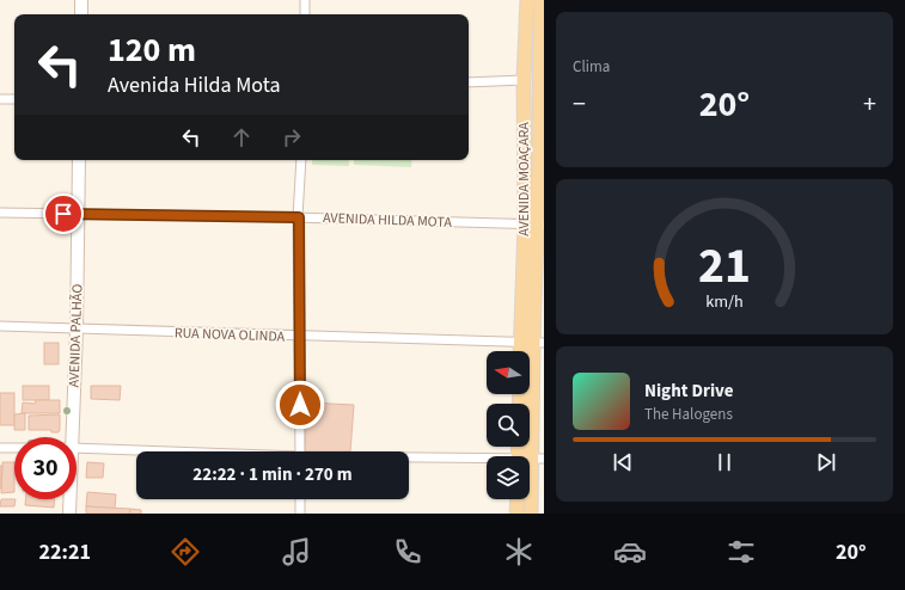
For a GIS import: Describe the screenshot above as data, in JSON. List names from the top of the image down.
{
  "streets": {
    "main road": ["AVENIDA MOAÇARA"],
    "street": ["AVENIDA HILDA MOTA", "RUA NOVA OLINDA", "AVENIDA PALHÃO"]
  },
  "crossings": [
    ["AVENIDA MOAÇARA", "AVENIDA HILDA MOTA"],
    ["AVENIDA MOAÇARA", "RUA NOVA OLINDA"],
    ["AVENIDA HILDA MOTA", "AVENIDA PALHÃO"],
    ["RUA NOVA OLINDA", "AVENIDA PALHÃO"]
  ],
  "north": "left",
  "page": {
    "tile": "Clima",
    "turn": ["120 m", "Avenida Hilda Mota"],
    "heat": ["−", "20°", "+"],
    "song": ["Night Drive", "The Halogens"],
    "limit": "30",
    "trip": "22:22 · 1 min · 270 m",
    "tabs": ["22:21", "20°"],
    "gauge": ["21", "km/h"]
  }
}
